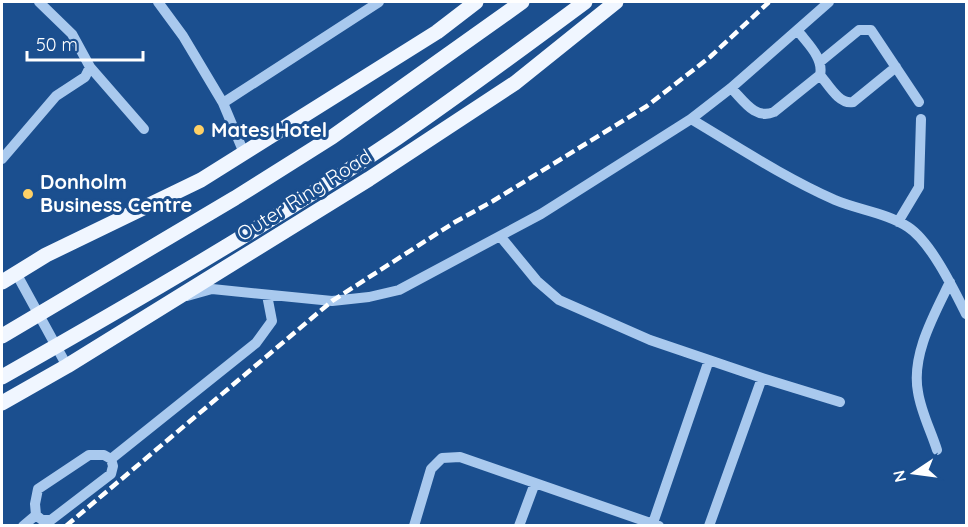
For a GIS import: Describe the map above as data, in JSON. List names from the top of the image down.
{
  "streets": {
    "main road": ["Outer Ring Road"]
  },
  "places": ["Mates Hotel", "Donholm Business Centre"],
  "scale_bar": "50 m",
  "north": "left"
}
